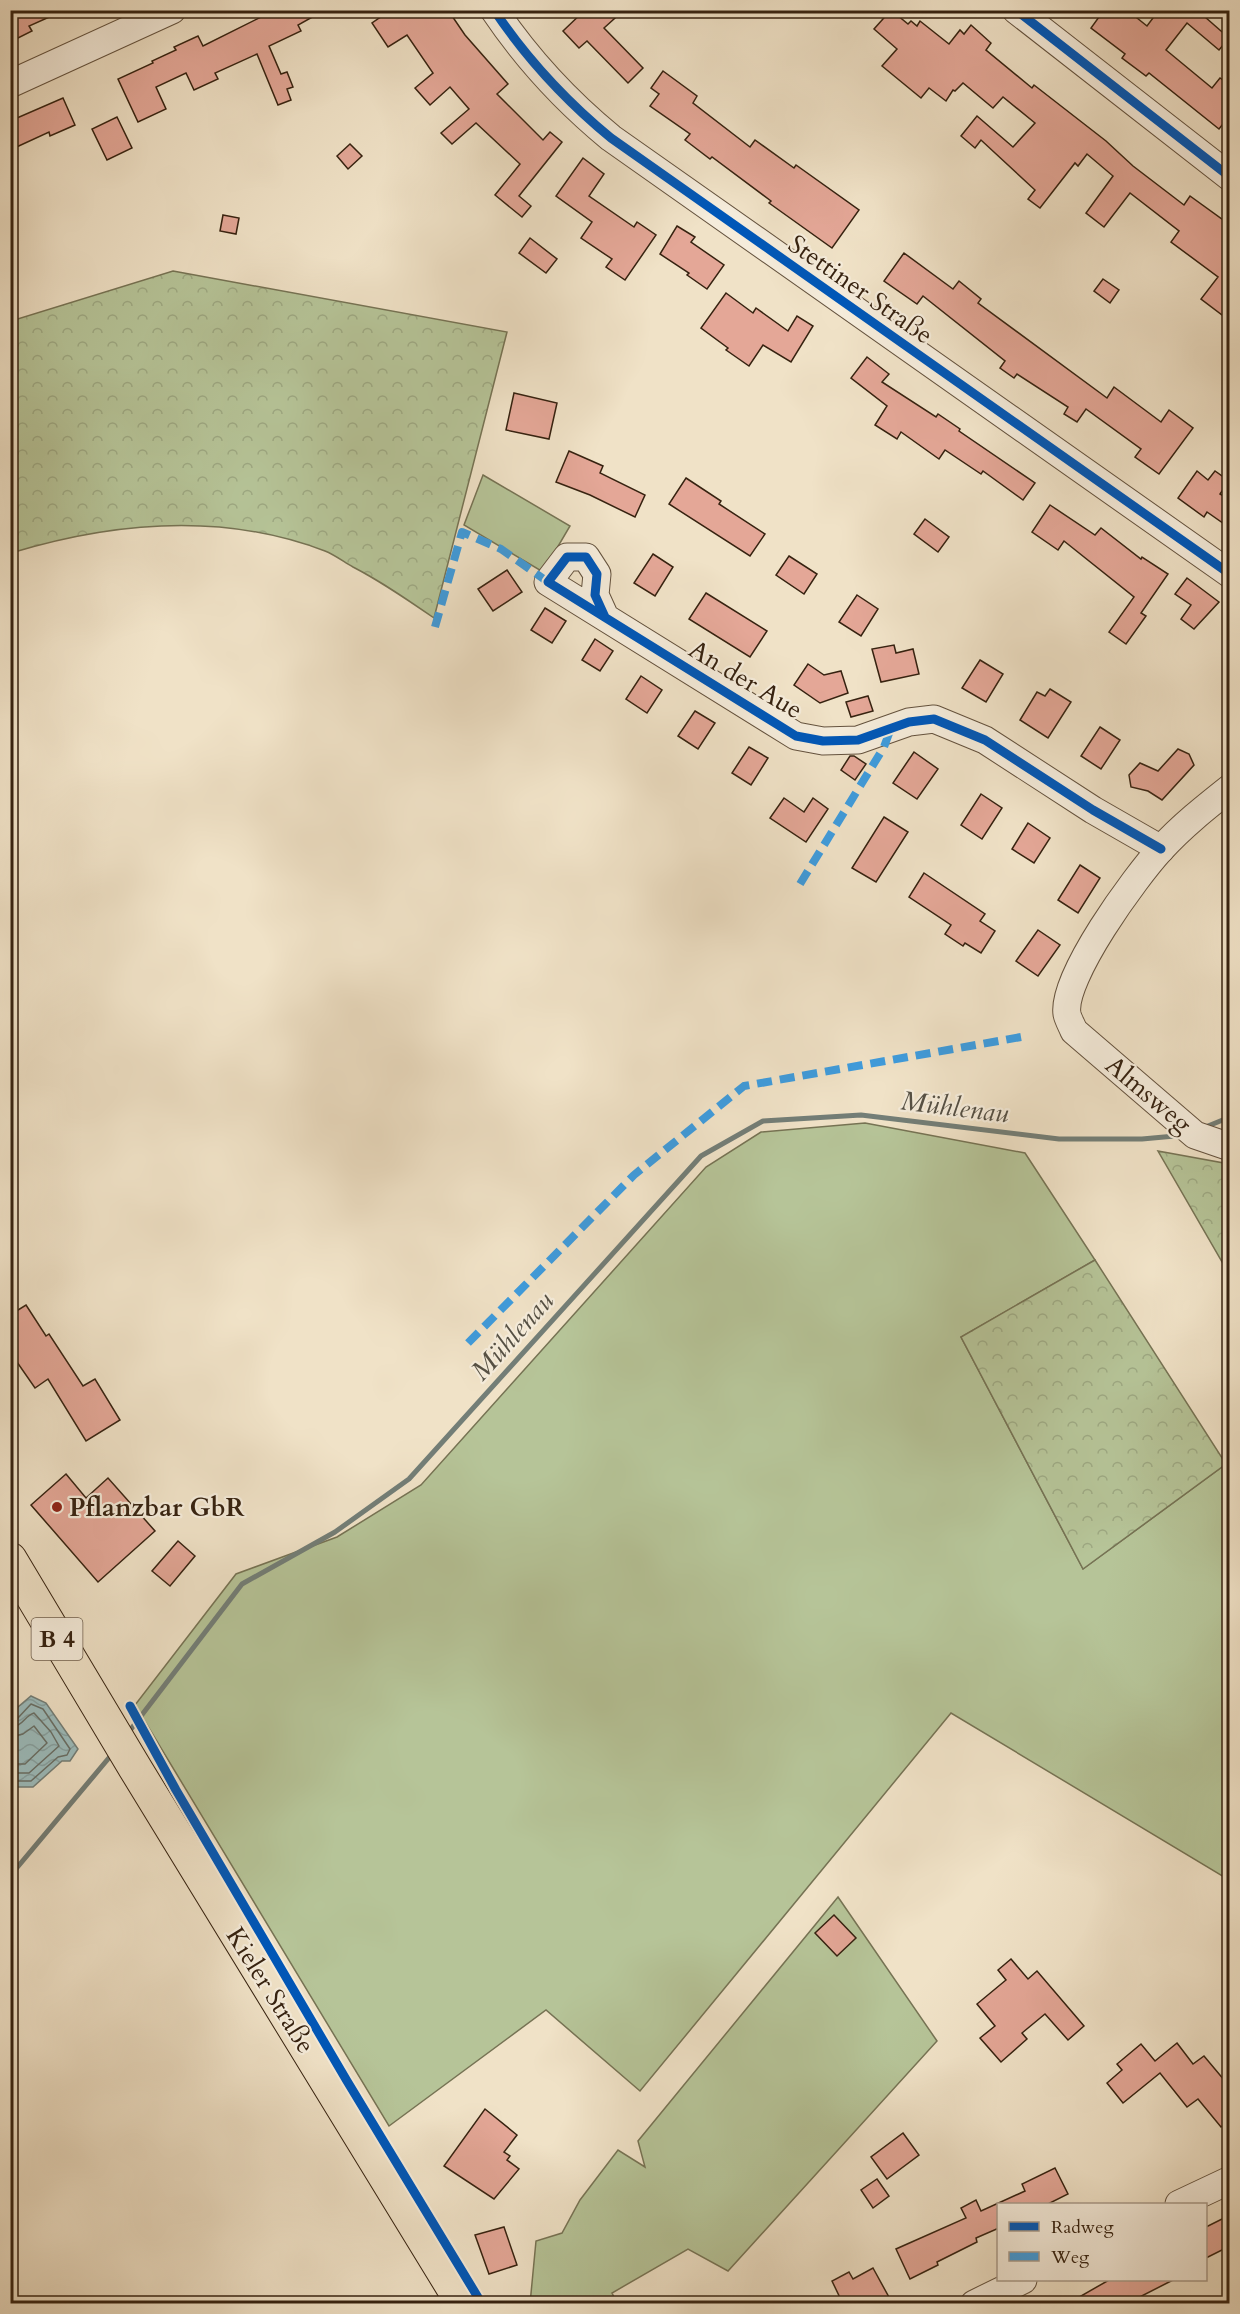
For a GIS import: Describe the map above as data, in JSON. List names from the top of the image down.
{
  "streets": {
    "main road": ["B 4", "Kieler Straße"],
    "street": ["Stettiner Straße", "An der Aue", "Almsweg"]
  },
  "crossings": [
    ["An der Aue", "Almsweg"]
  ],
  "water": ["Mühlenau"],
  "places": ["Pflanzbar GbR"],
  "legend": ["Radweg", "Weg"]
}
